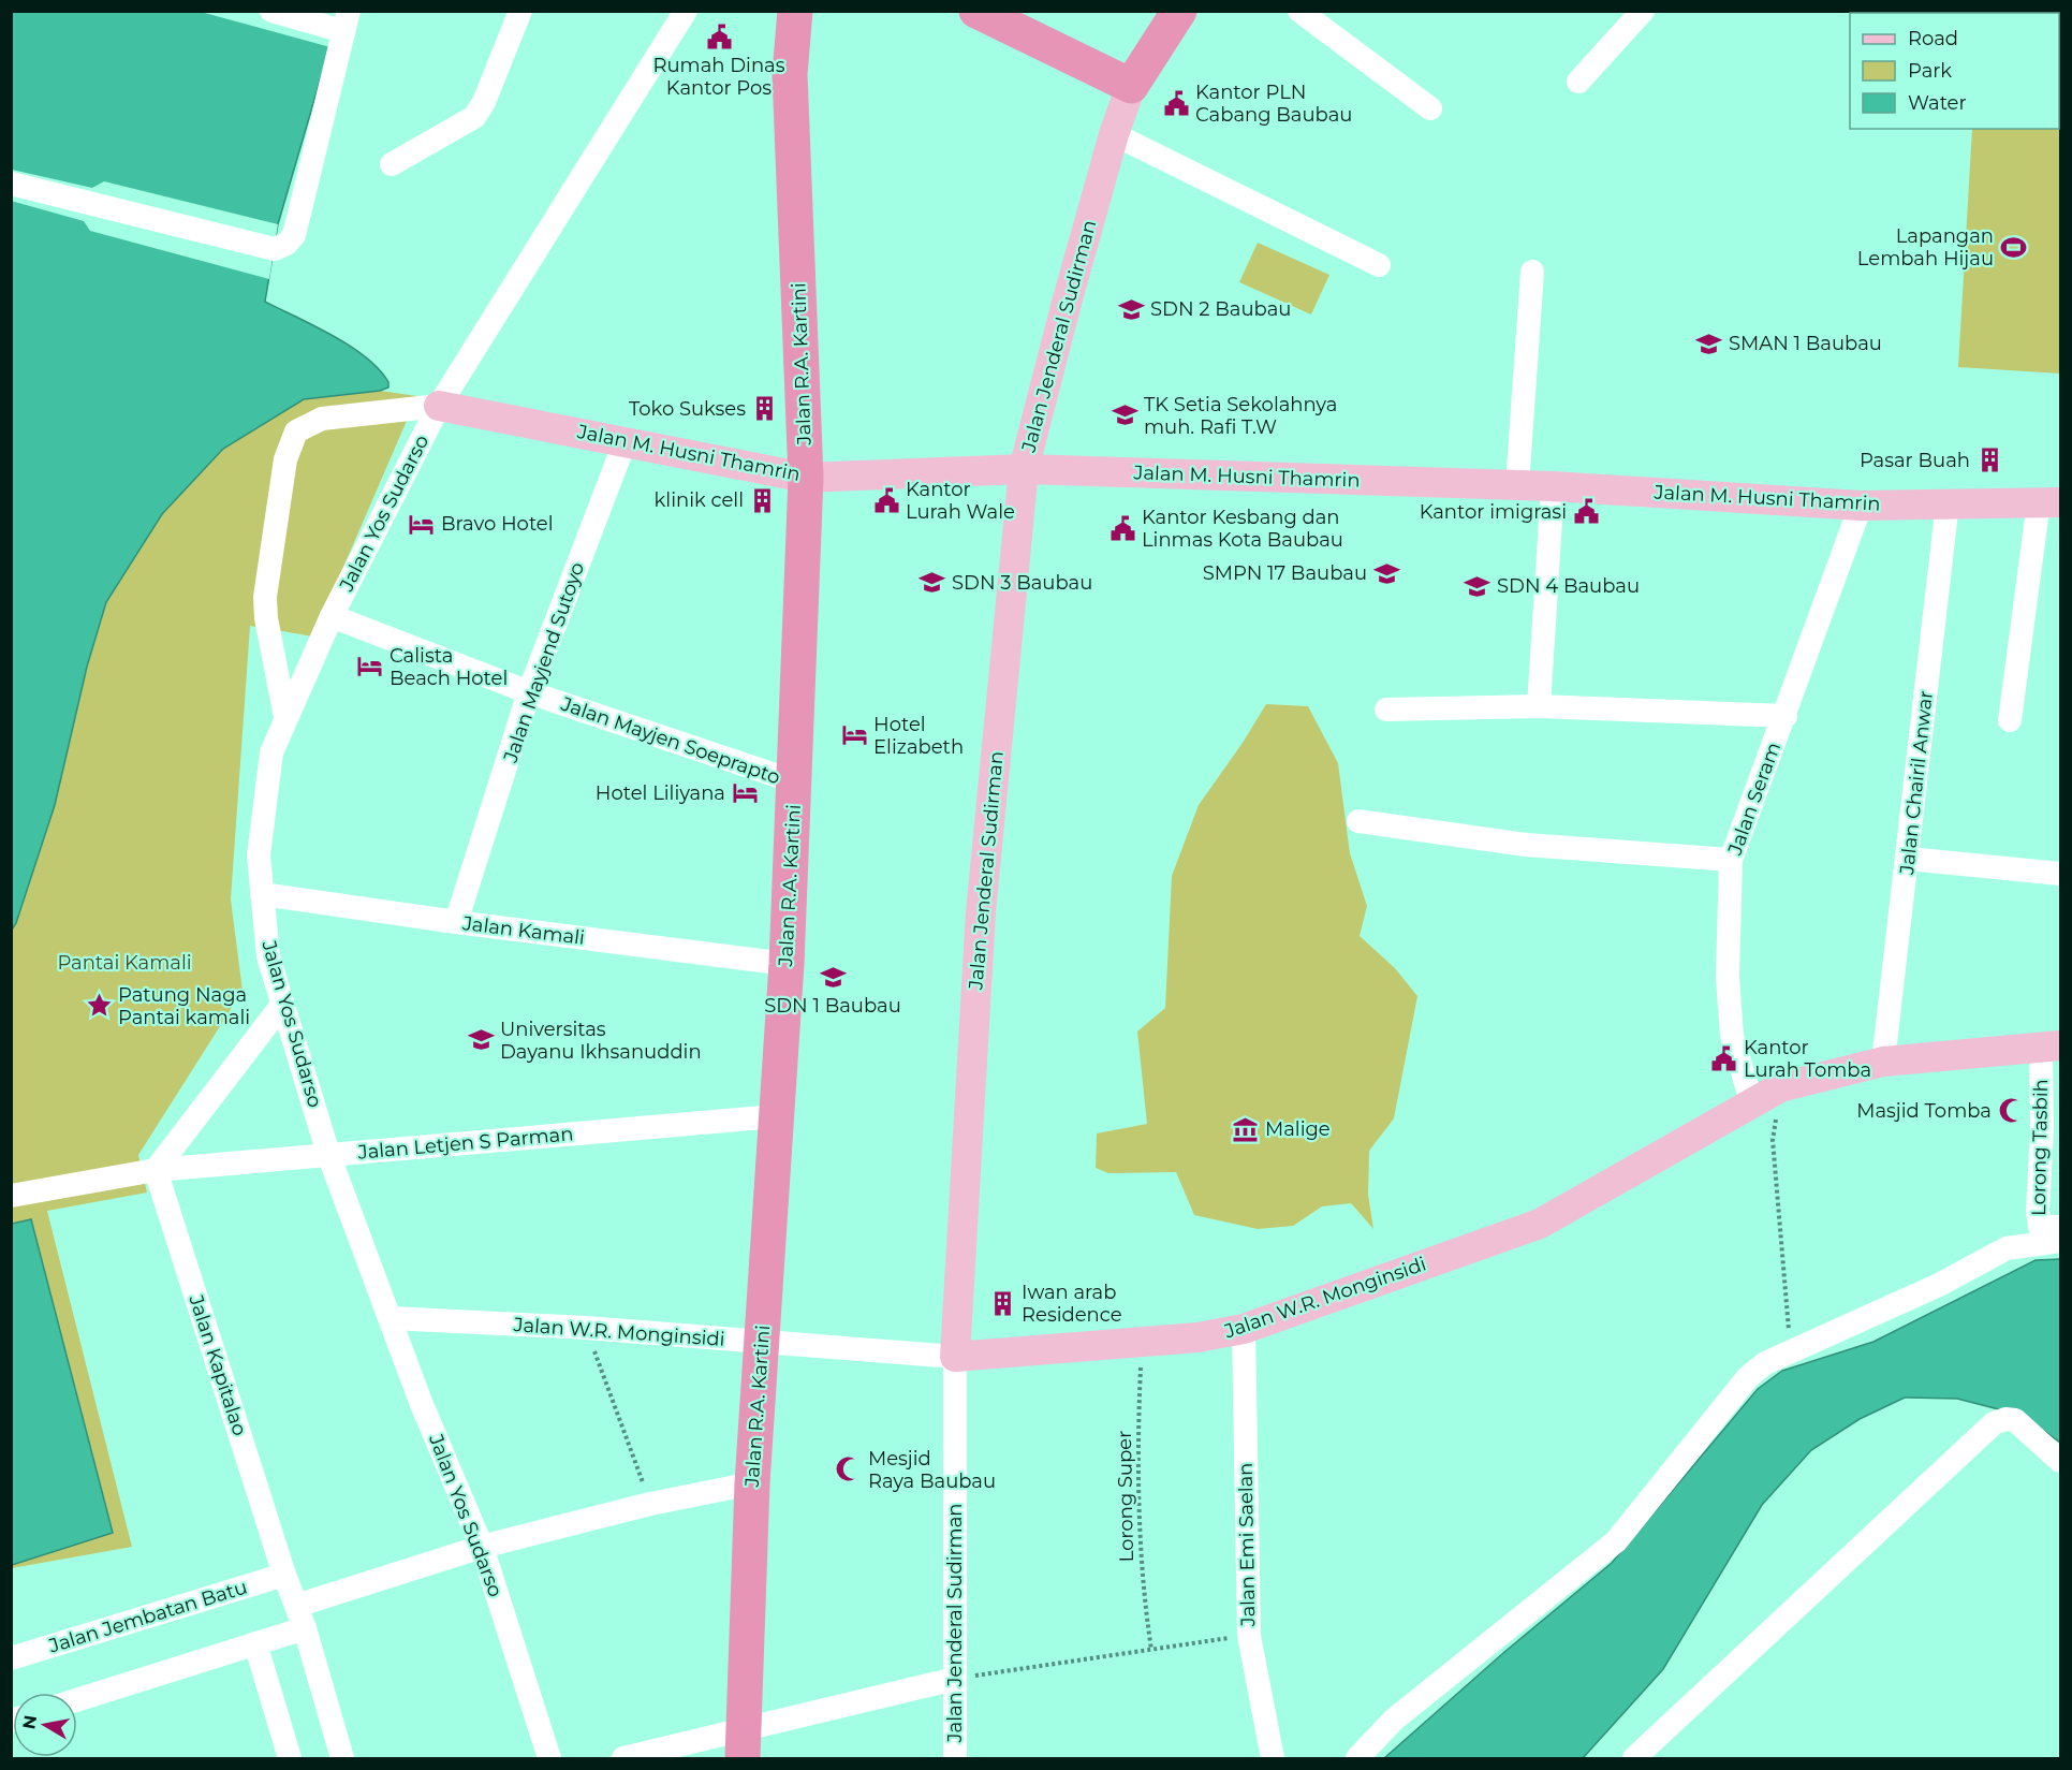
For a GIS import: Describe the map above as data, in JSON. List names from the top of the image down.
{
  "streets": {
    "highway": ["Jalan Jenderal Sudirman", "Jalan R.A. Kartini"],
    "main road": ["Jalan M. Husni Thamrin", "Jalan W.R. Monginsidi"],
    "street": [
      "Jalan Yos Sudarso",
      "Jalan Mayjend Sutoyo",
      "Jalan Mayjen Soeprapto",
      "Jalan Chairil Anwar",
      "Jalan Seram",
      "Jalan Kamali",
      "Jalan Letjen S Parman",
      "Lorong Tasbih",
      "Jalan Kapitalao",
      "Jalan Emi Saelan",
      "Jalan Jembatan Batu"
    ],
    "path": ["Lorong Super"]
  },
  "crossings": [
    ["Jalan Jenderal Sudirman", "Jalan M. Husni Thamrin"],
    ["Jalan Jenderal Sudirman", "Jalan W.R. Monginsidi"],
    ["Jalan R.A. Kartini", "Jalan M. Husni Thamrin"],
    ["Jalan R.A. Kartini", "Jalan Mayjen Soeprapto"],
    ["Jalan R.A. Kartini", "Jalan Kamali"],
    ["Jalan R.A. Kartini", "Jalan Letjen S Parman"],
    ["Jalan R.A. Kartini", "Jalan W.R. Monginsidi"],
    ["Jalan M. Husni Thamrin", "Jalan Yos Sudarso"],
    ["Jalan M. Husni Thamrin", "Jalan Mayjend Sutoyo"],
    ["Jalan M. Husni Thamrin", "Jalan Chairil Anwar"],
    ["Jalan M. Husni Thamrin", "Jalan Seram"],
    ["Jalan Yos Sudarso", "Jalan Mayjen Soeprapto"],
    ["Jalan Yos Sudarso", "Jalan Kamali"],
    ["Jalan Yos Sudarso", "Jalan Letjen S Parman"],
    ["Jalan Yos Sudarso", "Jalan W.R. Monginsidi"],
    ["Jalan Mayjend Sutoyo", "Jalan Mayjen Soeprapto"],
    ["Jalan Mayjend Sutoyo", "Jalan Kamali"],
    ["Jalan Chairil Anwar", "Jalan W.R. Monginsidi"],
    ["Jalan Seram", "Jalan W.R. Monginsidi"],
    ["Jalan Letjen S Parman", "Jalan Kapitalao"],
    ["Lorong Tasbih", "Jalan W.R. Monginsidi"],
    ["Jalan W.R. Monginsidi", "Lorong Super"],
    ["Jalan W.R. Monginsidi", "Jalan Emi Saelan"],
    ["Jalan Kapitalao", "Jalan Jembatan Batu"]
  ],
  "parks": ["Pantai Kamali"],
  "places": {
    "public building": [
      "Rumah Dinas Kantor Pos",
      "Kantor PLN Cabang Baubau",
      "Kantor Lurah Wale",
      "Kantor imigrasi",
      "Kantor Kesbang dan Linmas Kota Baubau",
      "Kantor Lurah Tomba"
    ],
    "sports": ["Lapangan Lembah Hijau"],
    "school or university": [
      "SDN 2 Baubau",
      "SMAN 1 Baubau",
      "TK Setia Sekolahnya muh. Rafi T.W",
      "SMPN 17 Baubau",
      "SDN 3 Baubau",
      "SDN 4 Baubau",
      "SDN 1 Baubau",
      "Universitas Dayanu Ikhsanuddin"
    ],
    "building": [
      "Toko Sukses",
      "Pasar Buah",
      "klinik cell",
      "Iwan arab Residence"
    ],
    "hotel": [
      "Bravo Hotel",
      "Calista Beach Hotel",
      "Hotel Elizabeth",
      "Hotel Liliyana"
    ],
    "place": ["Patung Naga Pantai kamali"],
    "mosque": ["Masjid Tomba", "Mesjid Raya Baubau"],
    "museum": ["Malige"]
  },
  "legend": ["Road", "Park", "Water"],
  "north": "left"
}
